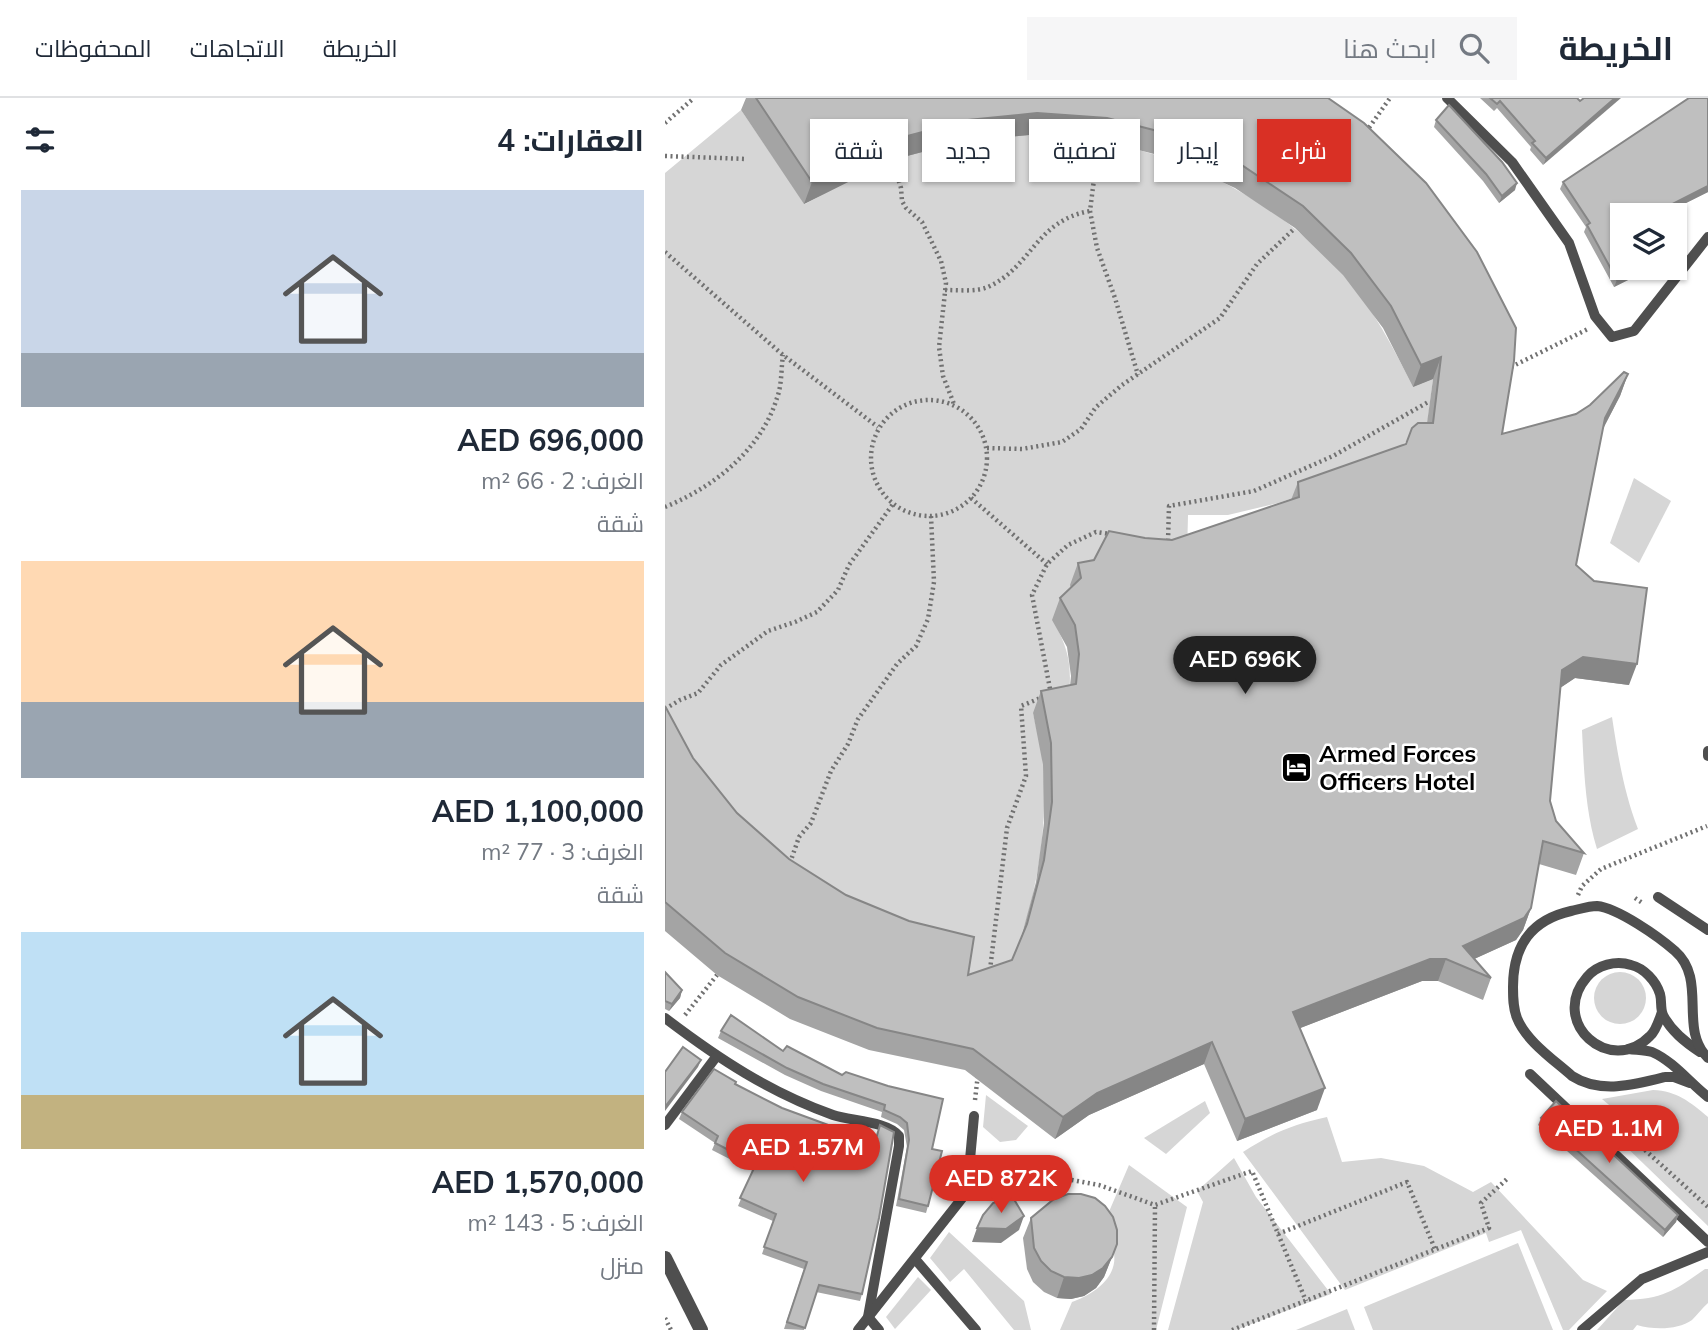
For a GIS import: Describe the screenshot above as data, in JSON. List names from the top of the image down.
{
  "places": {
    "hotel": ["Armed Forces Officers Hotel"]
  },
  "page": {
    "header": "الخريطة",
    "search": "ابحث هنا",
    "nav": ["الخريطة", "الاتجاهات", "المحفوظات"],
    "heading": "العقارات: 4",
    "chip": [
      "شراء",
      "إيجار",
      "تصفية",
      "جديد",
      "شقة"
    ],
    "list": [
      {
        "name": "AED 696,000",
        "note": "الغرف: 2 · 66 m² · شقة"
      },
      {
        "name": "AED 1,100,000",
        "note": "الغرف: 3 · 77 m² · شقة"
      },
      {
        "name": "AED 1,570,000",
        "note": "الغرف: 5 · 143 m² · منزل"
      }
    ],
    "price": [
      "AED 696K",
      "AED 1.1M",
      "AED 1.57M",
      "AED 872K"
    ]
  }
}
